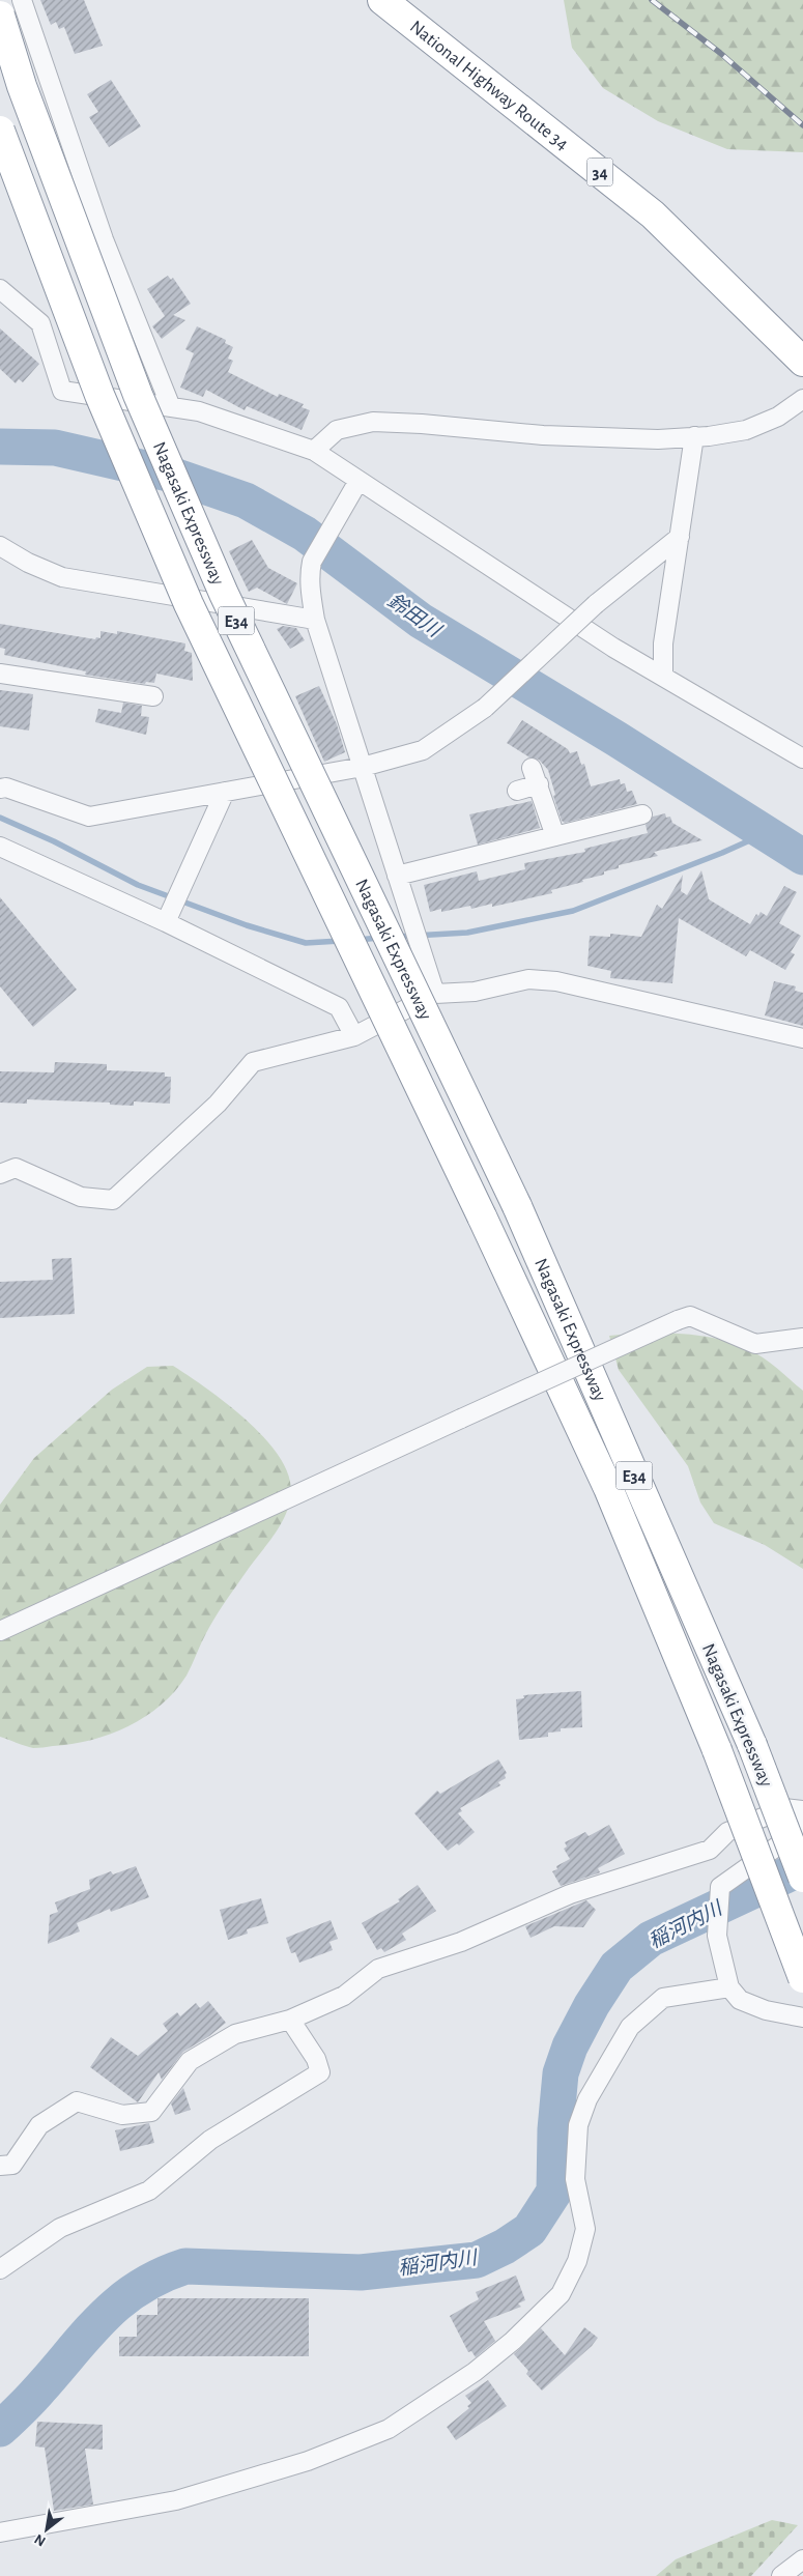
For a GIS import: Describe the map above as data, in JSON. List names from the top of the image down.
{
  "streets": {
    "highway": [
      "National Highway Route 34",
      "34",
      "Nagasaki Expressway",
      "E34"
    ]
  },
  "water": ["鈴田川", "稲河内川"],
  "north": "bottom left"
}
